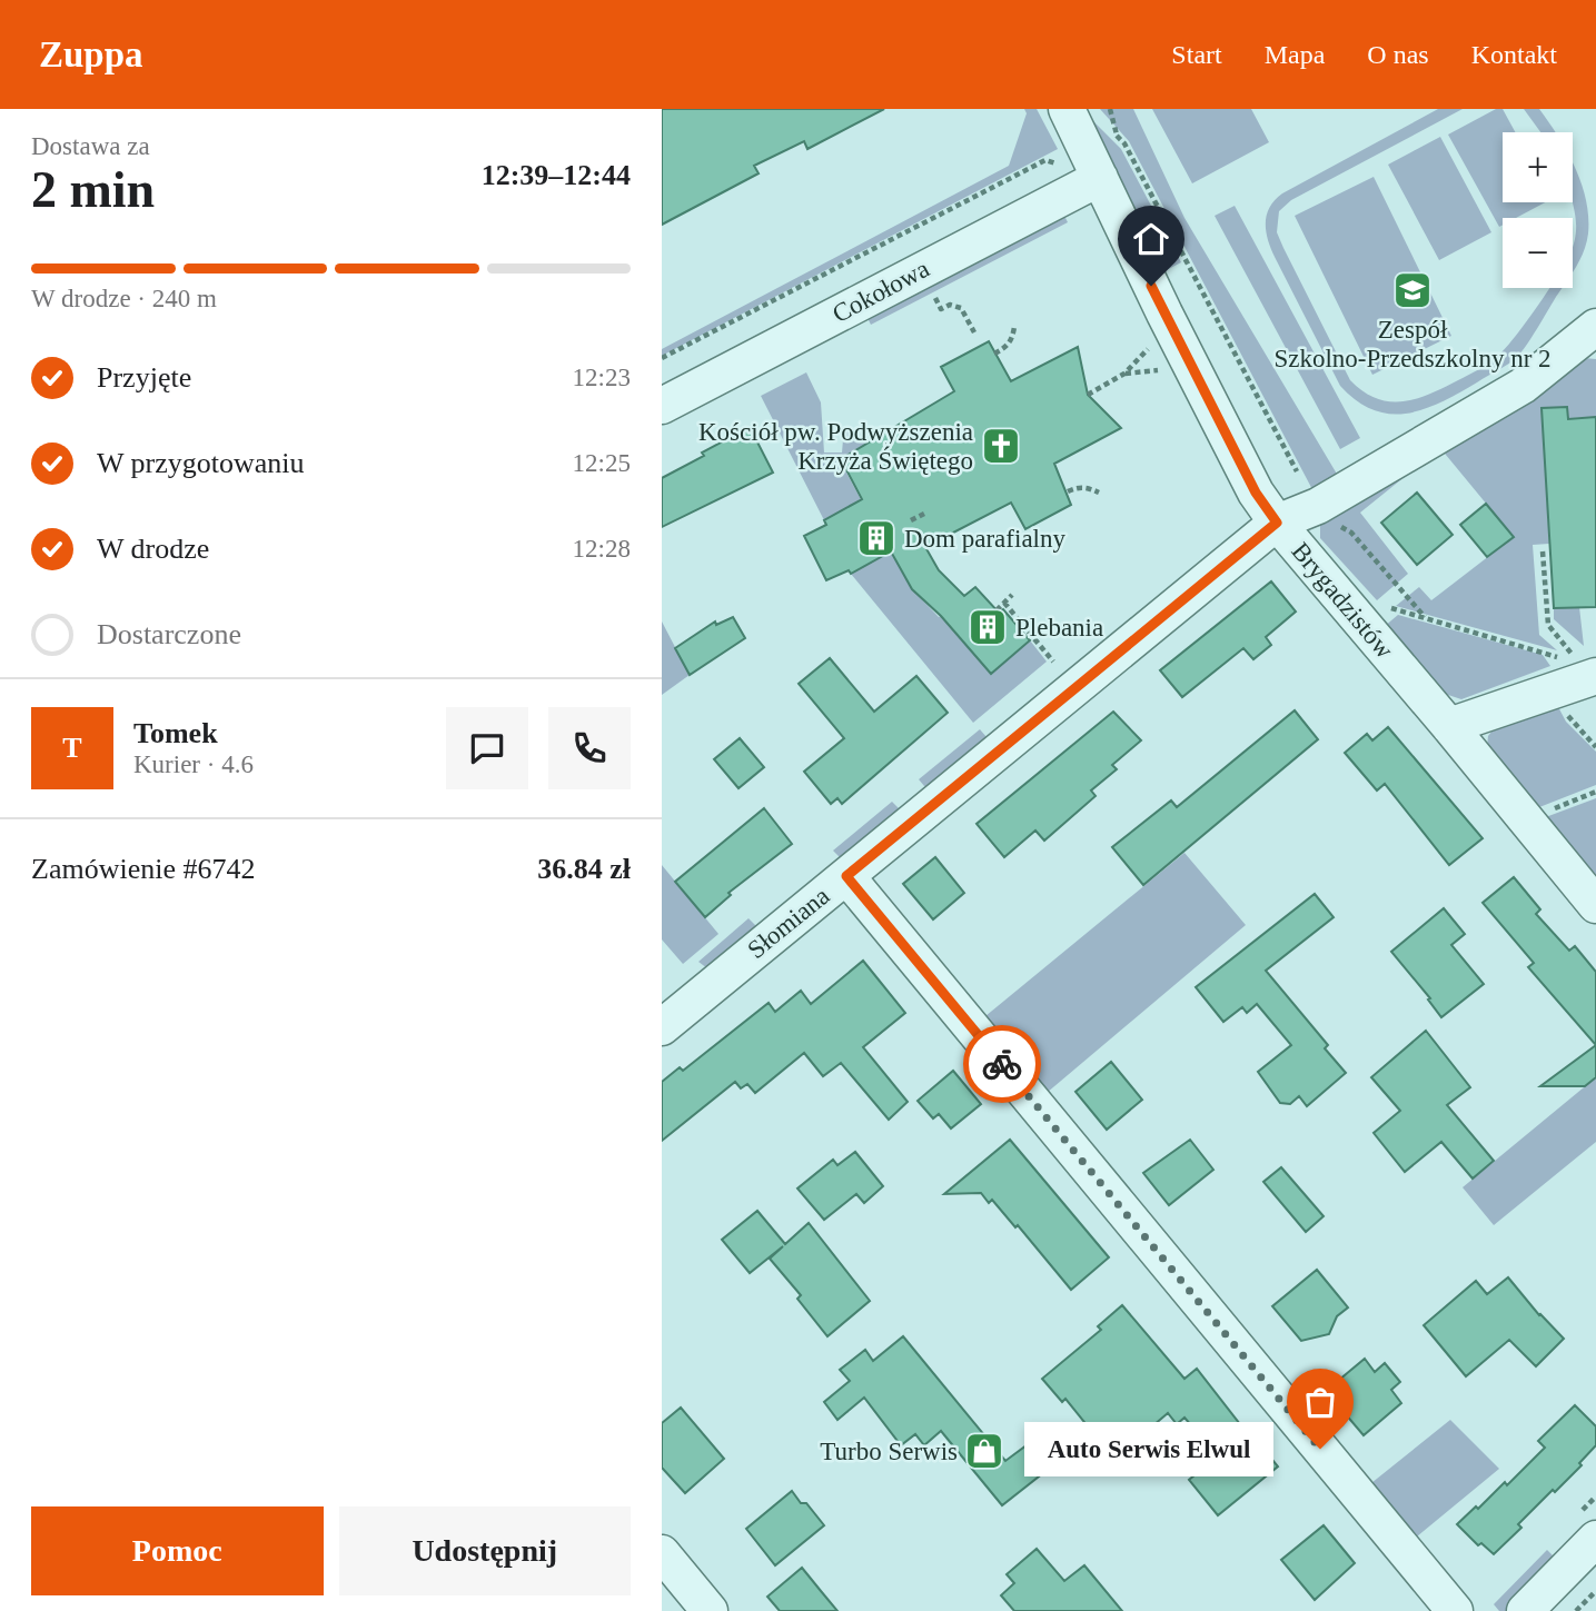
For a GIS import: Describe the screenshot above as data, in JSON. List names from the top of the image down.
{
  "streets": {
    "street": ["Cokołowa", "Brygadzistów", "Słomiana"]
  },
  "crossings": [
    ["Cokołowa", "Brygadzistów"],
    ["Brygadzistów", "Słomiana"]
  ],
  "places": {
    "school or university": ["Zespół Szkolno-Przedszkolny nr 2"],
    "church": ["Kościół pw. Podwyższenia Krzyża Świętego"],
    "building": ["Dom parafialny", "Plebania"],
    "other": ["Auto Serwis Elwul"],
    "shop": ["Turbo Serwis"]
  },
  "page": {
    "header": "Zuppa",
    "nav": [
      "Start",
      "Mapa",
      "O nas",
      "Kontakt"
    ],
    "heading": ["2 min", "Dostawa za", "12:39–12:44"],
    "panel": [
      "Tomek",
      "Kurier · 4.6",
      "Zamówienie #6742",
      "36.84 zł"
    ],
    "map_buttons": ["+", "−"],
    "bar": "W drodze · 240 m",
    "list": [
      ["Przyjęte", "12:23"],
      ["W przygotowaniu", "12:25"],
      ["W drodze", "12:28"],
      "Dostarczone"
    ],
    "round": "T",
    "bubble": "Auto Serwis Elwul",
    "buttons": ["Pomoc", "Udostępnij"]
  }
}
